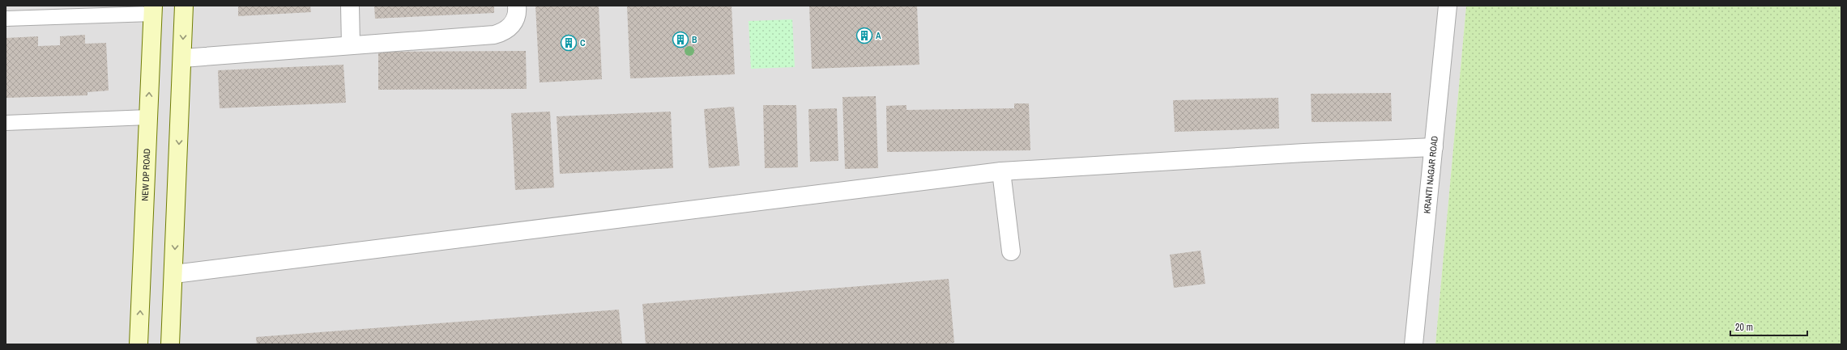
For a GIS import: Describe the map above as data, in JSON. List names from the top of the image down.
{
  "streets": {
    "main road": ["NEW DP ROAD"],
    "street": ["KRANTI NAGAR ROAD"]
  },
  "places": {
    "building": ["A", "B", "C"]
  },
  "scale_bar": "20 m"
}
